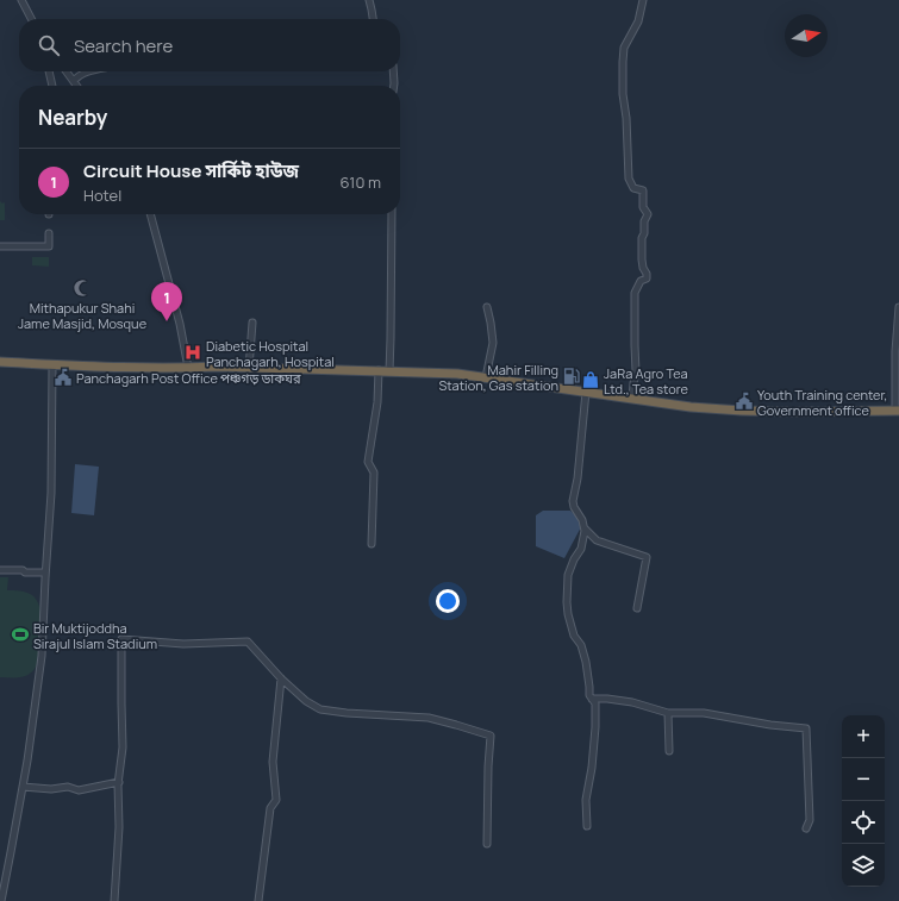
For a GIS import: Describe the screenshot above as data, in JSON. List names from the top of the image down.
{
  "places": {
    "mosque": ["Mithapukur Shahi Jame Masjid, Mosque"],
    "hospital": ["Diabetic Hospital Panchagarh, Hospital"],
    "fuel station": ["Mahir Filling Station, Gas station"],
    "public building": ["Panchagarh Post Office পঞ্চগড় ডাকঘর", "Youth Training center, Government office"],
    "shop": ["JaRa Agro Tea Ltd., Tea store"],
    "sports": ["Bir Muktijoddha Sirajul Islam Stadium"]
  },
  "north": "right",
  "page": {
    "search": "Search here",
    "heading": "Nearby",
    "list": [
      {
        "mark": "1",
        "name": "Circuit House সার্কিট হাউজ",
        "note": "Hotel",
        "value": "610 m"
      }
    ],
    "pins": "1",
    "map_buttons": ["+", "−"]
  }
}
